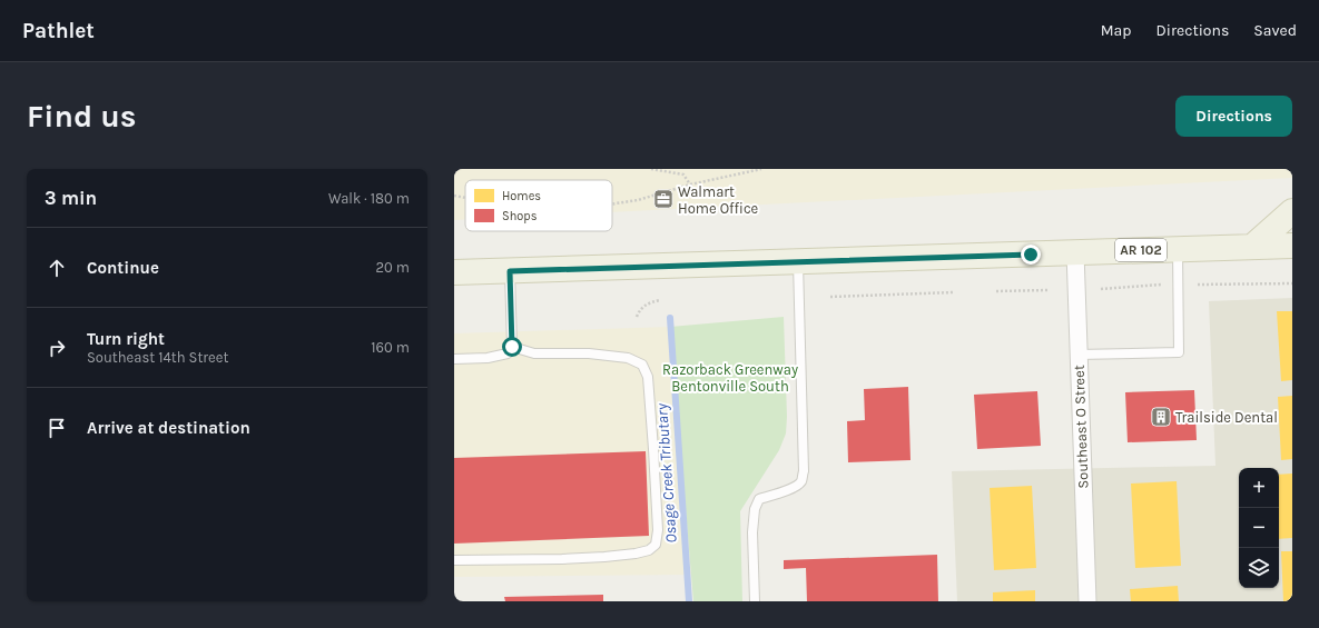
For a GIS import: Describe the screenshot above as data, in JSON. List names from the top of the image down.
{
  "streets": {
    "main road": ["AR 102"],
    "street": ["Southeast O Street"]
  },
  "crossings": [
    ["AR 102", "Southeast O Street"]
  ],
  "water": ["Osage Creek Tributary"],
  "parks": ["Razorback Greenway Bentonville South"],
  "places": {
    "office": ["Walmart Home Office"],
    "building": ["Trailside Dental"]
  },
  "legend": ["Homes", "Shops"],
  "page": {
    "header": "Pathlet",
    "nav": ["Map", "Directions", "Saved"],
    "buttons": "Directions",
    "title": "Find us",
    "heading": ["3 min", "Walk · 180 m"],
    "list": [
      ["Continue", "20 m"],
      ["Turn right", "Southeast 14th Street", "160 m"],
      "Arrive at destination"
    ],
    "map_buttons": ["+", "−"]
  }
}
